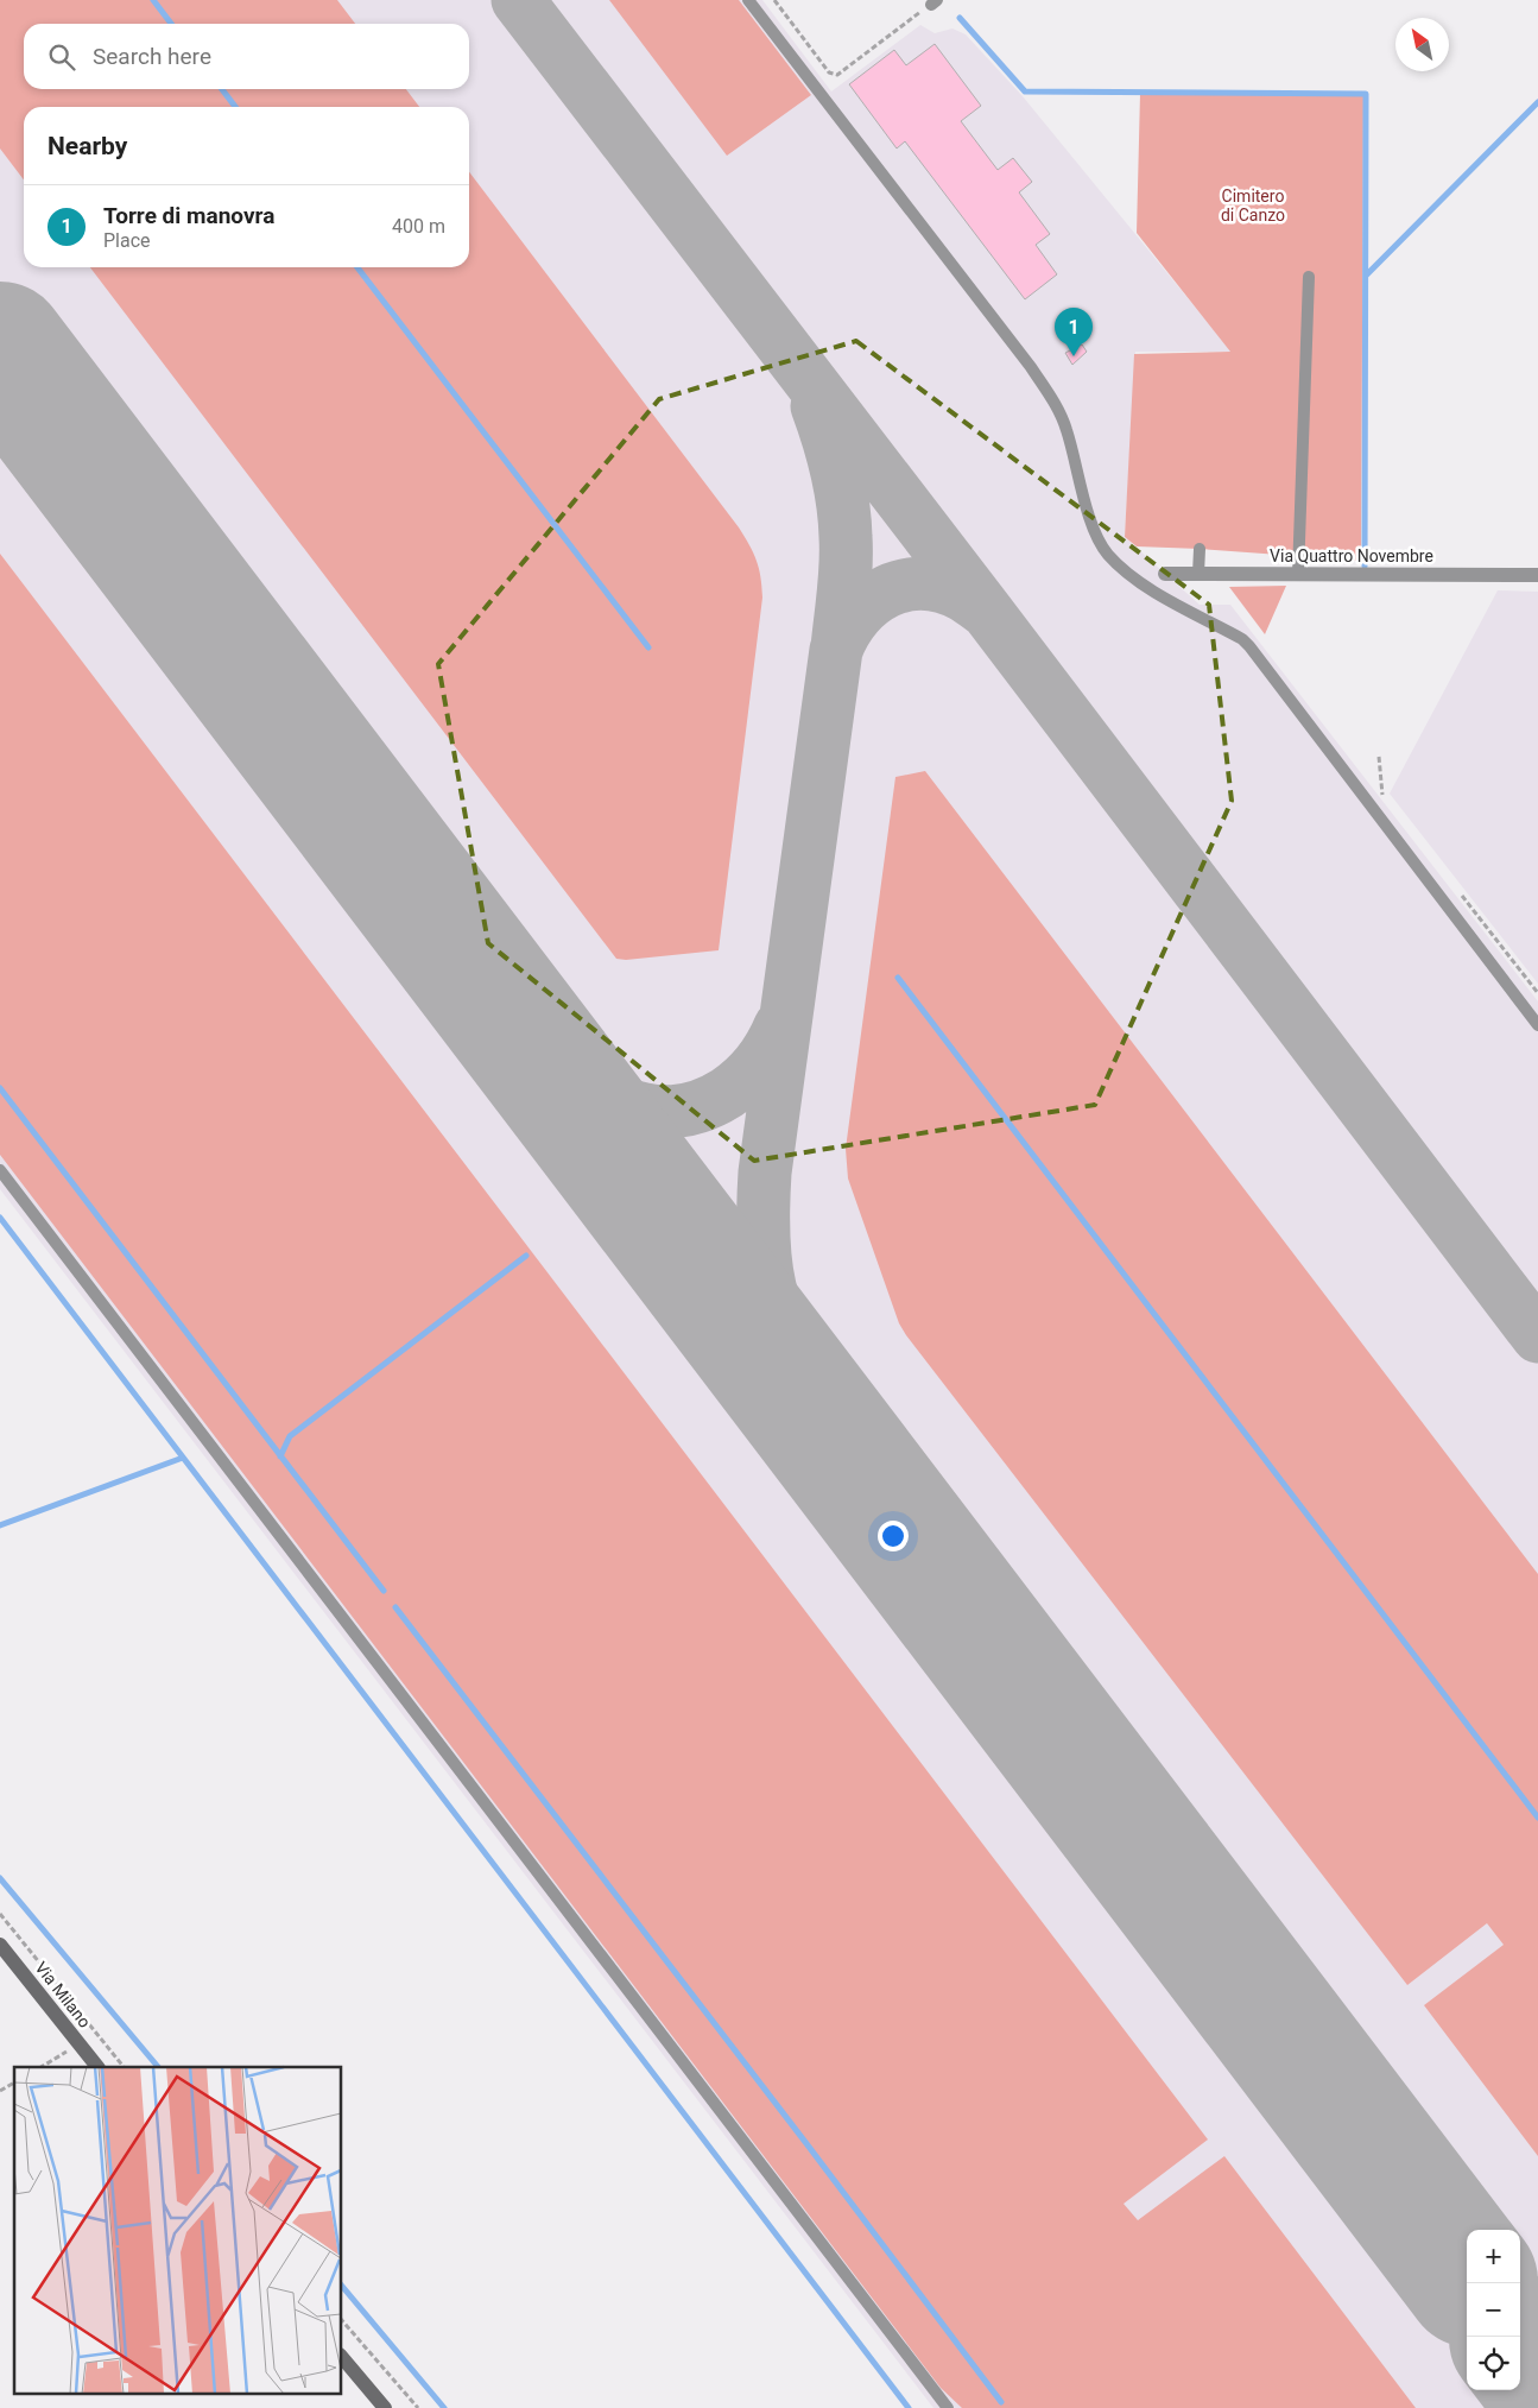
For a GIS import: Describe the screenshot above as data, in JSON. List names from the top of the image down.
{
  "streets": {
    "street": ["Via Quattro Novembre", "Via Milano"]
  },
  "parks": ["Cimitero di Canzo"],
  "north": "top left",
  "page": {
    "search": "Search here",
    "heading": "Nearby",
    "list": [
      {
        "mark": "1",
        "name": "Torre di manovra",
        "note": "Place",
        "value": "400 m"
      }
    ],
    "pins": "1",
    "map_buttons": ["+", "−"]
  }
}
